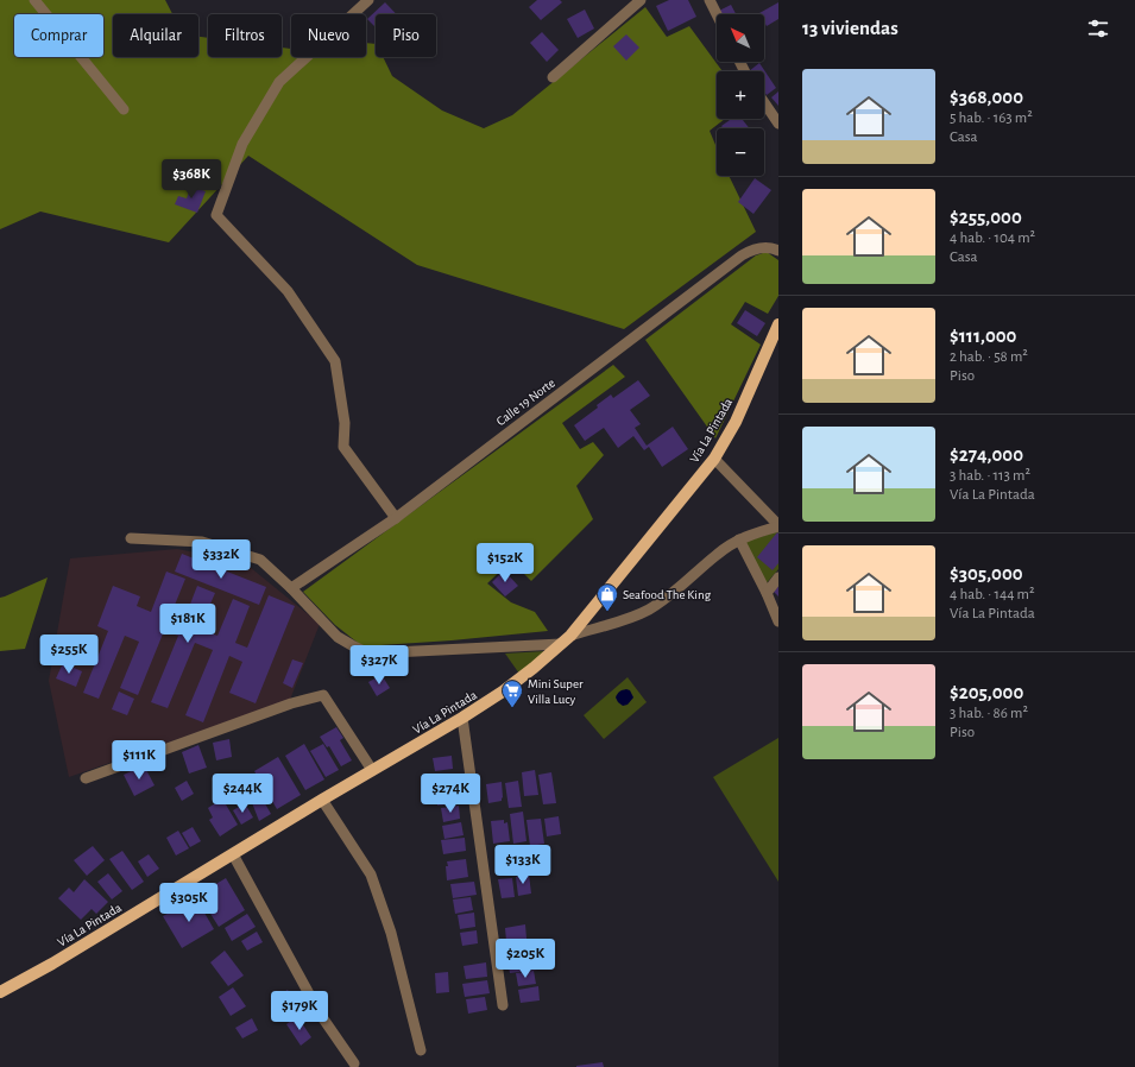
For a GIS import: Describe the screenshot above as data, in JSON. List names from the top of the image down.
{
  "streets": {
    "main road": ["Vía La Pintada"],
    "street": ["Calle 19 Norte"]
  },
  "places": {
    "shop": ["Seafood The King"],
    "supermarket": ["Mini Super Villa Lucy"]
  },
  "north": "top left",
  "page": {
    "heading": "13 viviendas",
    "map_buttons": ["+", "−"],
    "chip": [
      "Comprar",
      "Alquilar",
      "Filtros",
      "Nuevo",
      "Piso"
    ],
    "list": [
      {
        "name": "$368,000",
        "note": "5 hab. · 163 m² · Casa"
      },
      {
        "name": "$255,000",
        "note": "4 hab. · 104 m² · Casa"
      },
      {
        "name": "$111,000",
        "note": "2 hab. · 58 m² · Piso"
      },
      {
        "name": "$274,000",
        "note": "3 hab. · 113 m² · Vía La Pintada"
      },
      {
        "name": "$305,000",
        "note": "4 hab. · 144 m² · Vía La Pintada"
      },
      {
        "name": "$205,000",
        "note": "3 hab. · 86 m² · Piso"
      }
    ],
    "price": [
      "$368K",
      "$332K",
      "$152K",
      "$181K",
      "$255K",
      "$327K",
      "$111K",
      "$244K",
      "$274K",
      "$133K",
      "$305K",
      "$205K",
      "$179K"
    ]
  }
}
